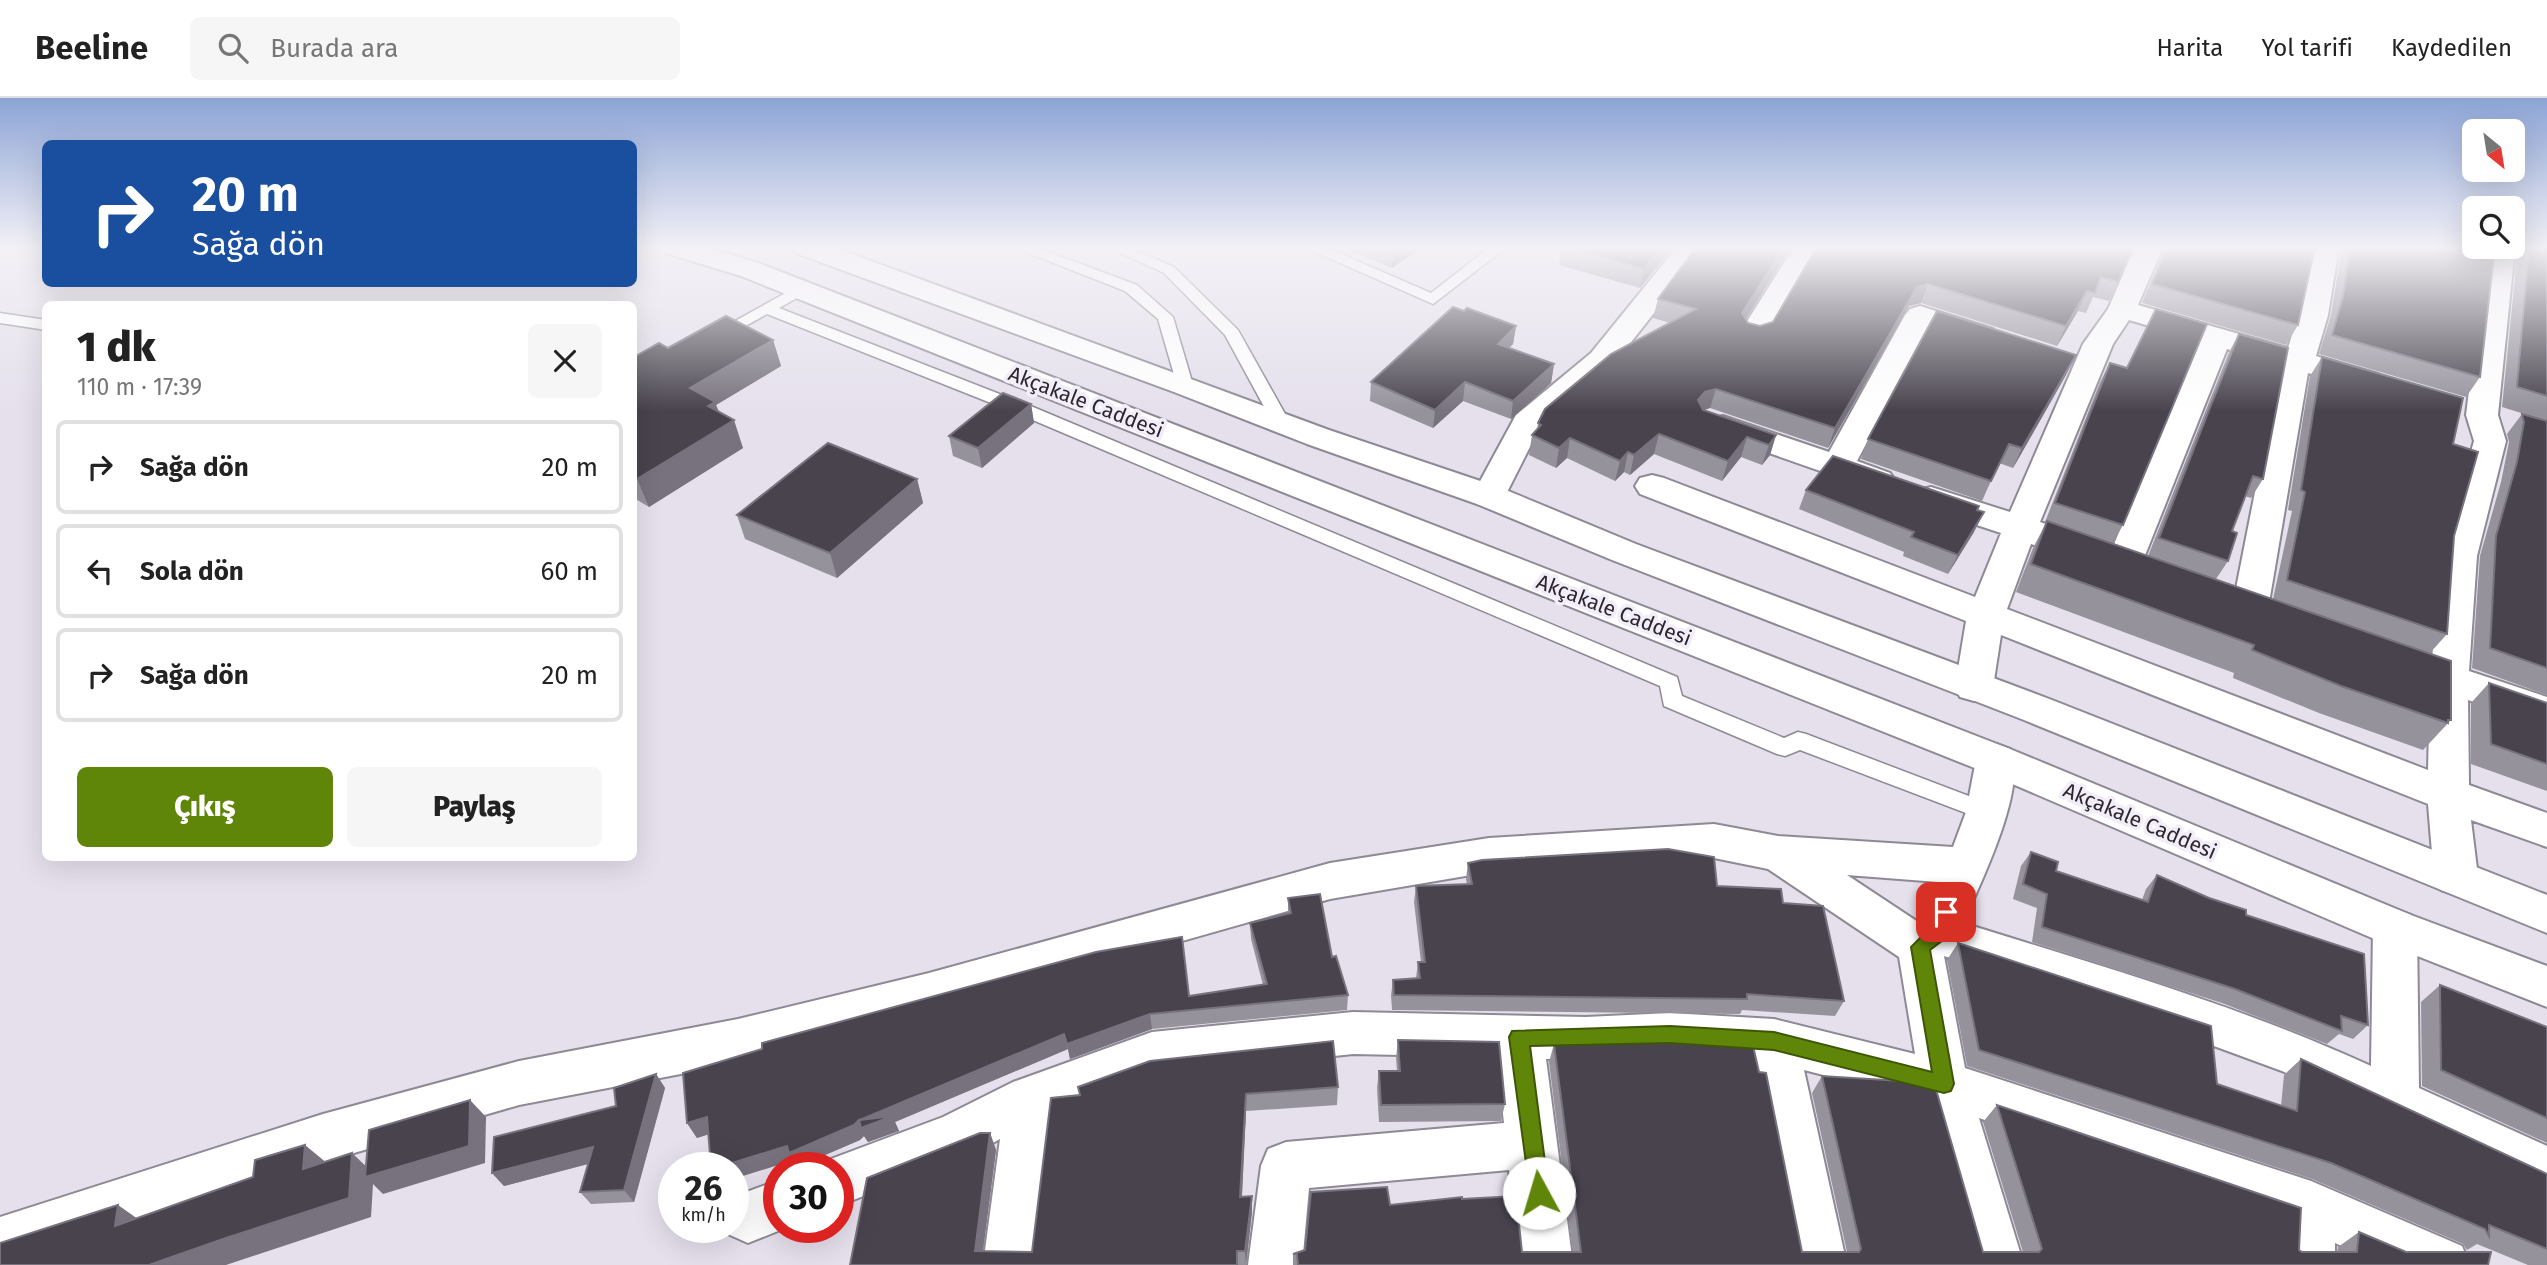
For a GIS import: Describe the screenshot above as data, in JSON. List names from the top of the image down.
{
  "streets": {
    "street": ["Akçakale Caddesi"]
  },
  "north": "bottom right",
  "page": {
    "header": "Beeline",
    "search": "Burada ara",
    "nav": ["Harita", "Yol tarifi", "Kaydedilen"],
    "turn": ["20 m", "Sağa dön"],
    "heading": ["1 dk", "110 m · 17:39"],
    "list": [
      {
        "name": "Sağa dön",
        "value": "20 m"
      },
      {
        "name": "Sola dön",
        "value": "60 m"
      },
      {
        "name": "Sağa dön",
        "value": "20 m"
      }
    ],
    "buttons": ["Çıkış", "Paylaş"],
    "speed": "26 km/h",
    "limit": "30"
  }
}
